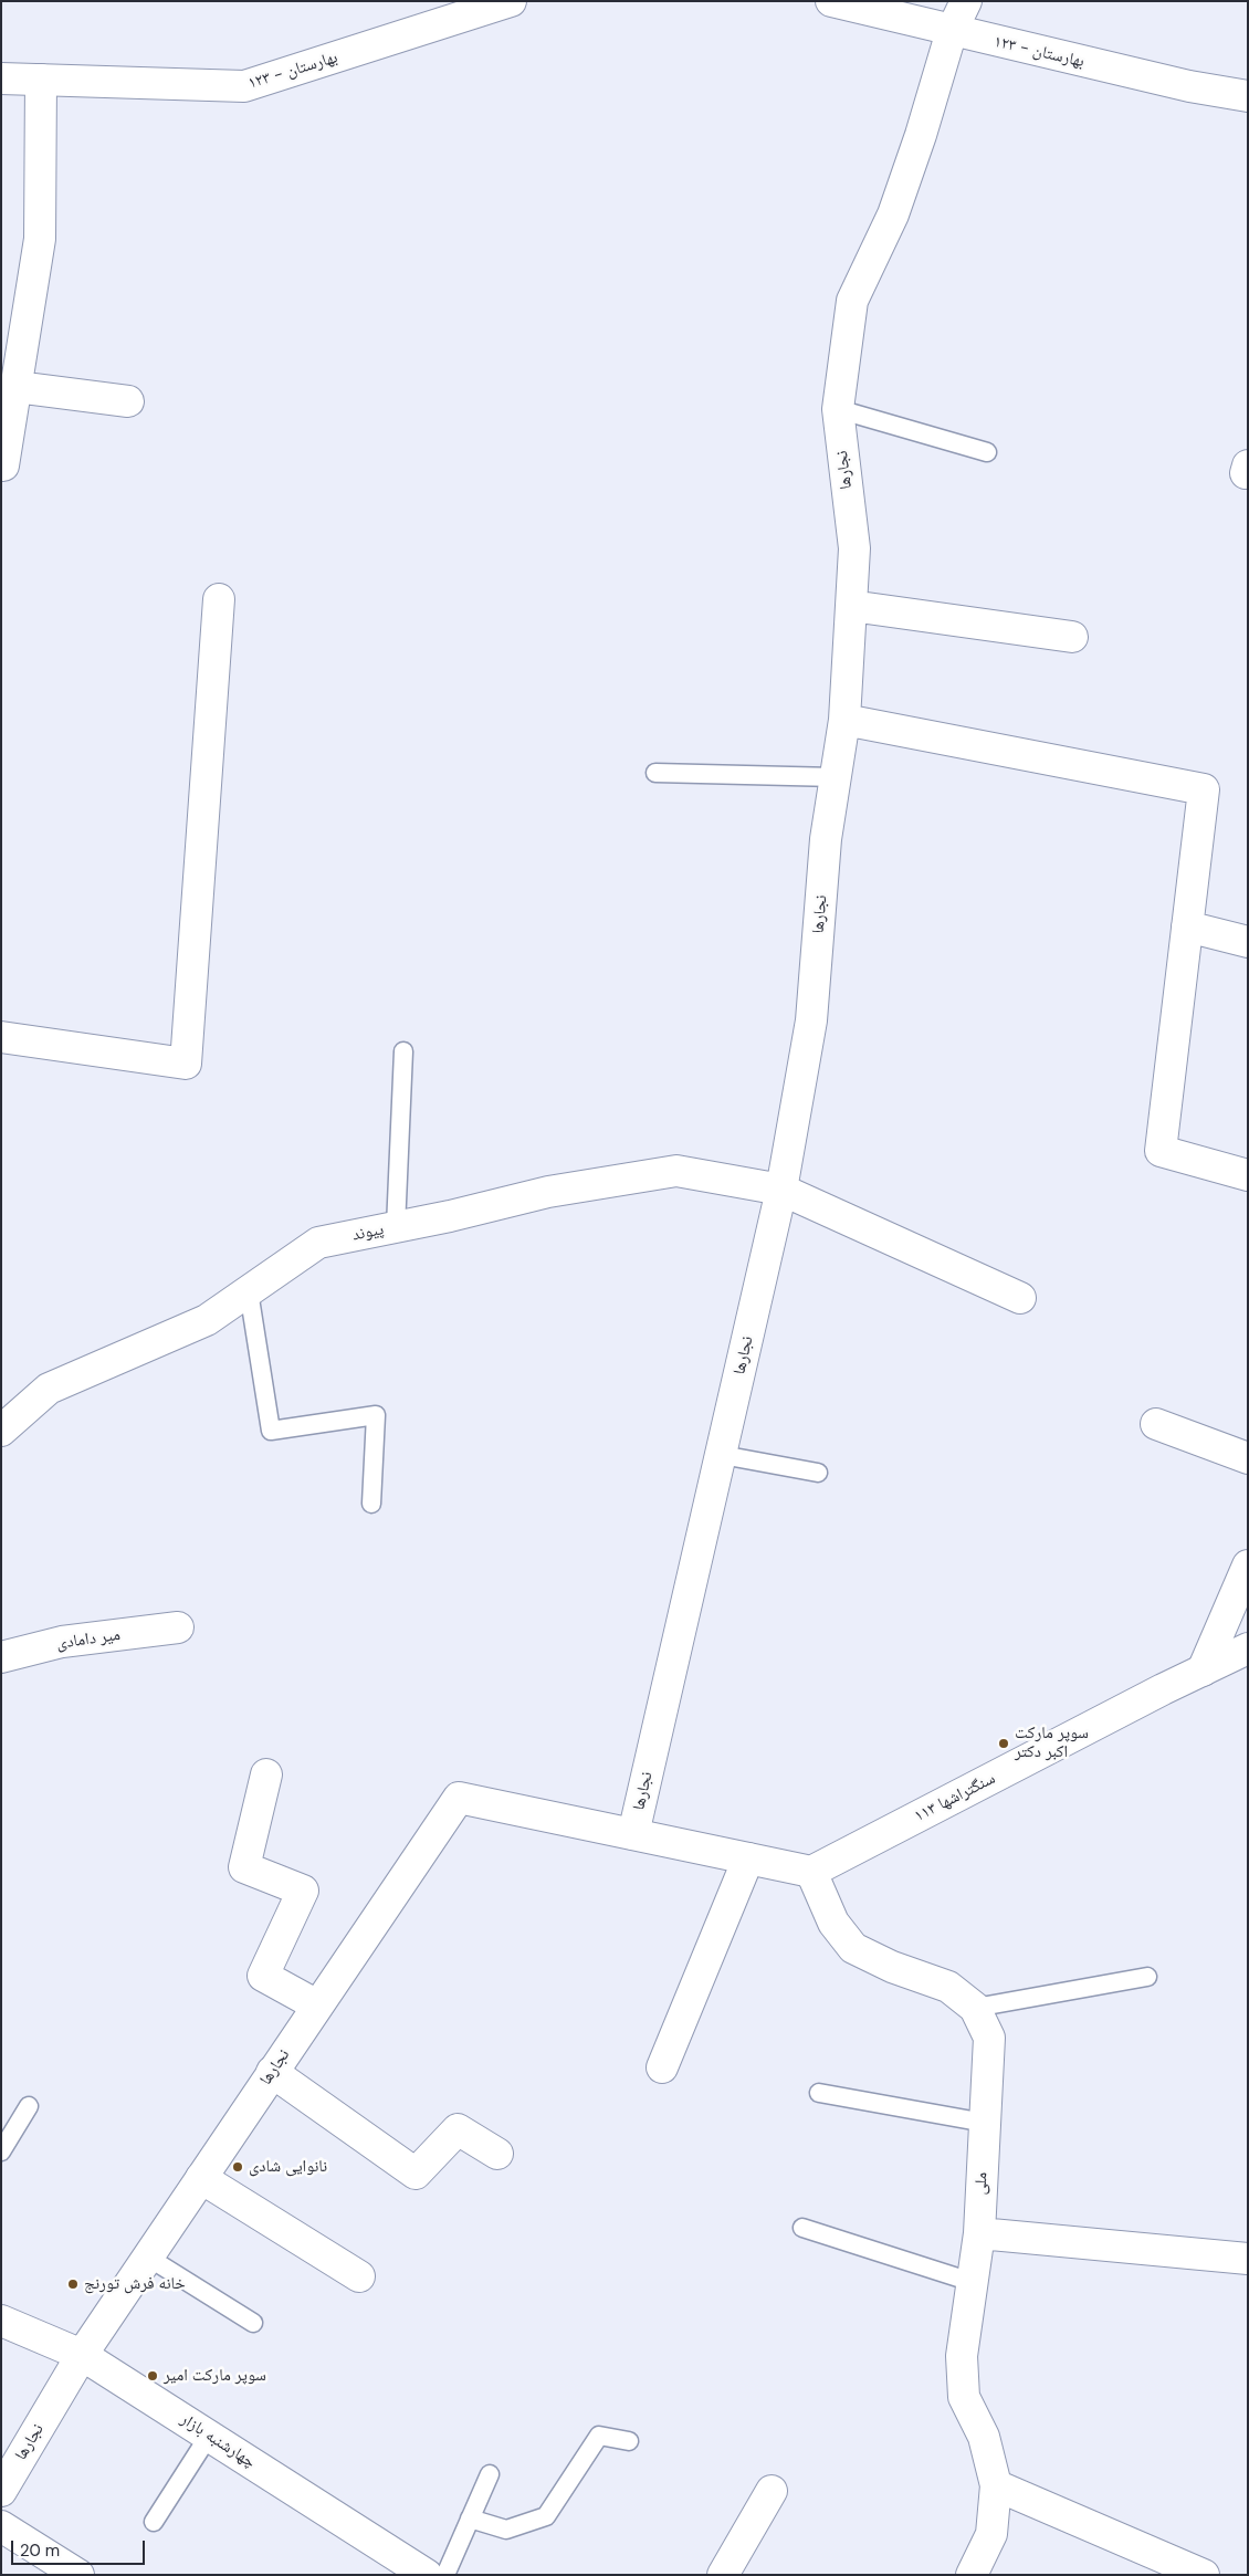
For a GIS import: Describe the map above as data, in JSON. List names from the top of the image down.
{
  "streets": {
    "street": [
      "بهارستان - ۱۲۳",
      "نجارها",
      "پیوند",
      "میر دامادی",
      "سنگتراشها ۱۱۳",
      "ملی",
      "چهارشنبه بازار"
    ]
  },
  "crossings": [
    ["بهارستان - ۱۲۳", "نجارها"],
    ["نجارها", "پیوند"],
    ["نجارها", "سنگتراشها ۱۱۳"],
    ["نجارها", "ملی"],
    ["نجارها", "چهارشنبه بازار"],
    ["سنگتراشها ۱۱۳", "ملی"]
  ],
  "places": [
    "سوپر مارکت اکبر دکتر",
    "نانوایی شادی",
    "خانه فرش تورنج",
    "سوپر مارکت امیر"
  ],
  "scale_bar": "20 m"
}
